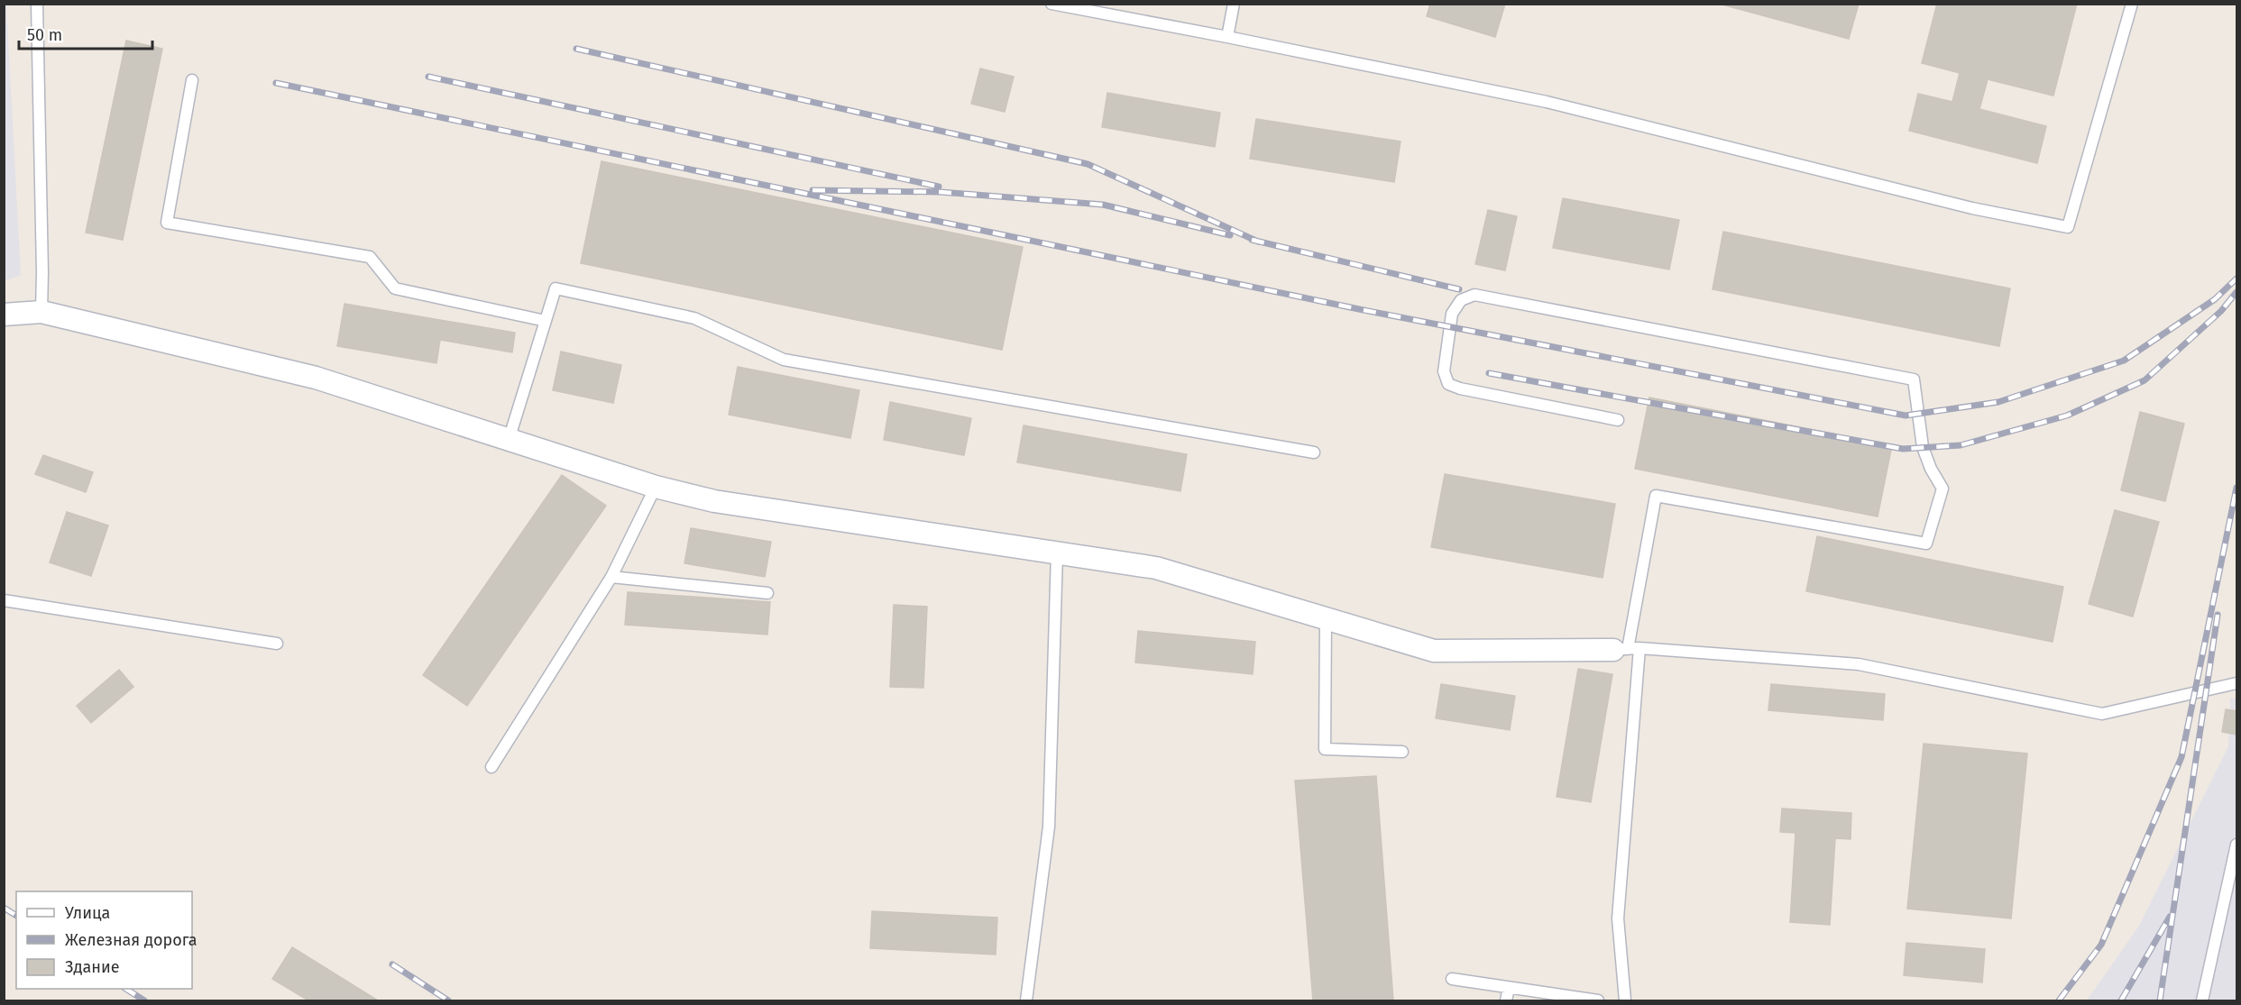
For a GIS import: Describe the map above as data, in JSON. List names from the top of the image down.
{
  "legend": ["Улица", "Железная дорога", "Здание"],
  "scale_bar": "50 m"
}
